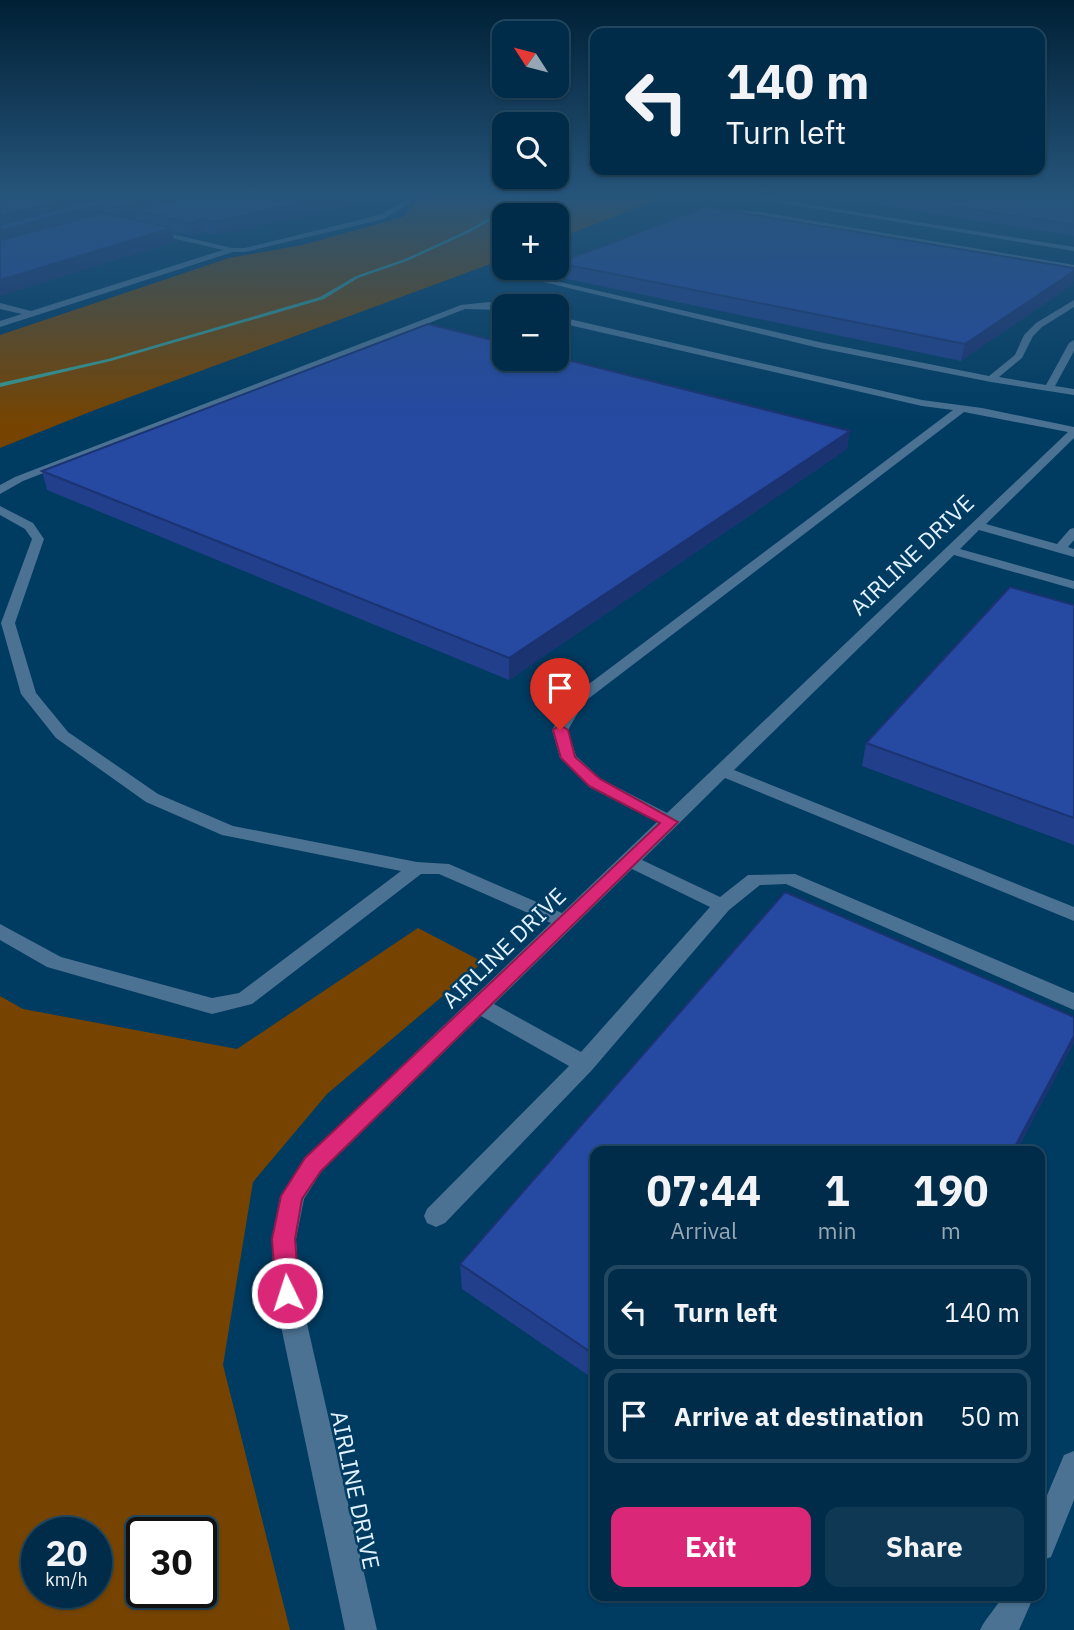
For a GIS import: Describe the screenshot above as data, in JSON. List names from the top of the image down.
{
  "streets": {
    "street": ["AIRLINE DRIVE"]
  },
  "north": "top left",
  "page": {
    "map_buttons": ["+", "−"],
    "turn": ["140 m", "Turn left"],
    "eta": [
      "07:44",
      "Arrival",
      "1",
      "min",
      "190",
      "m"
    ],
    "list": [
      {
        "name": "Turn left",
        "value": "140 m"
      },
      {
        "name": "Arrive at destination",
        "value": "50 m"
      }
    ],
    "buttons": ["Exit", "Share"],
    "speed": "20 km/h",
    "limit": "30"
  }
}
